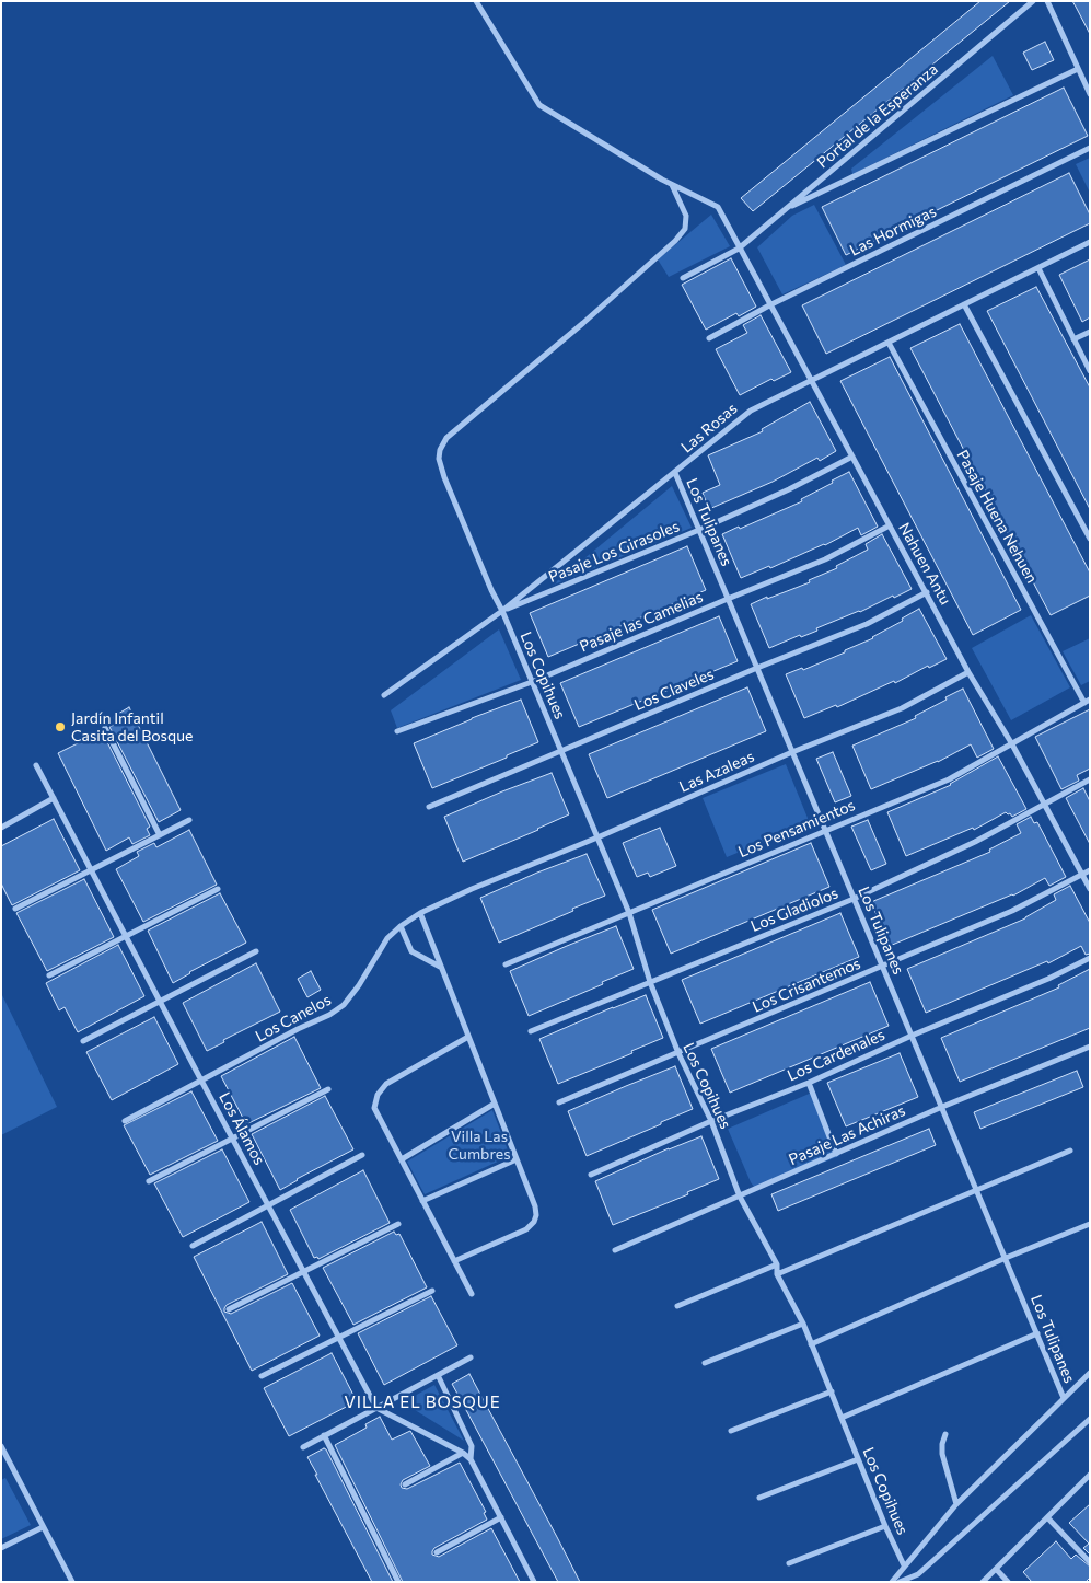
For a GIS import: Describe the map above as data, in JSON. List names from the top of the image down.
{
  "streets": {
    "street": [
      "Portal de la Esperanza",
      "Las Hormigas",
      "Las Rosas",
      "Pasaje Huena Nehuen",
      "Los Tulipanes",
      "Pasaje Los Girasoles",
      "Nahuen Antu",
      "Pasaje las Camelias",
      "Los Copihues",
      "Los Claveles",
      "Las Azaleas",
      "Los Pensamientos",
      "Los Gladiolos",
      "Los Crisantemos",
      "Los Canelos",
      "Los Cardenales",
      "Los Álamos",
      "Pasaje Las Achiras"
    ]
  },
  "crossings": [
    ["Portal de la Esperanza", "Nahuen Antu"],
    ["Las Hormigas", "Nahuen Antu"],
    ["Las Rosas", "Pasaje Huena Nehuen"],
    ["Las Rosas", "Los Tulipanes"],
    ["Las Rosas", "Pasaje Los Girasoles"],
    ["Las Rosas", "Nahuen Antu"],
    ["Las Rosas", "Los Copihues"],
    ["Pasaje Huena Nehuen", "Los Pensamientos"],
    ["Los Tulipanes", "Pasaje Los Girasoles"],
    ["Los Tulipanes", "Pasaje las Camelias"],
    ["Los Tulipanes", "Los Claveles"],
    ["Los Tulipanes", "Las Azaleas"],
    ["Los Tulipanes", "Los Pensamientos"],
    ["Los Tulipanes", "Los Gladiolos"],
    ["Los Tulipanes", "Los Crisantemos"],
    ["Los Tulipanes", "Los Cardenales"],
    ["Los Tulipanes", "Pasaje Las Achiras"],
    ["Pasaje Los Girasoles", "Nahuen Antu"],
    ["Pasaje Los Girasoles", "Los Copihues"],
    ["Nahuen Antu", "Pasaje las Camelias"],
    ["Nahuen Antu", "Los Copihues"],
    ["Nahuen Antu", "Los Claveles"],
    ["Nahuen Antu", "Las Azaleas"],
    ["Nahuen Antu", "Los Pensamientos"],
    ["Nahuen Antu", "Los Gladiolos"],
    ["Nahuen Antu", "Los Crisantemos"],
    ["Pasaje las Camelias", "Los Copihues"],
    ["Los Copihues", "Los Claveles"],
    ["Los Copihues", "Las Azaleas"],
    ["Los Copihues", "Los Pensamientos"],
    ["Los Copihues", "Los Gladiolos"],
    ["Los Copihues", "Los Crisantemos"],
    ["Los Copihues", "Los Cardenales"],
    ["Los Copihues", "Pasaje Las Achiras"],
    ["Las Azaleas", "Los Canelos"],
    ["Los Canelos", "Los Álamos"]
  ],
  "districts": ["VILLA EL BOSQUE"],
  "parks": ["Villa Las Cumbres"],
  "places": ["Jardín Infantil Casita del Bosque"]
}
